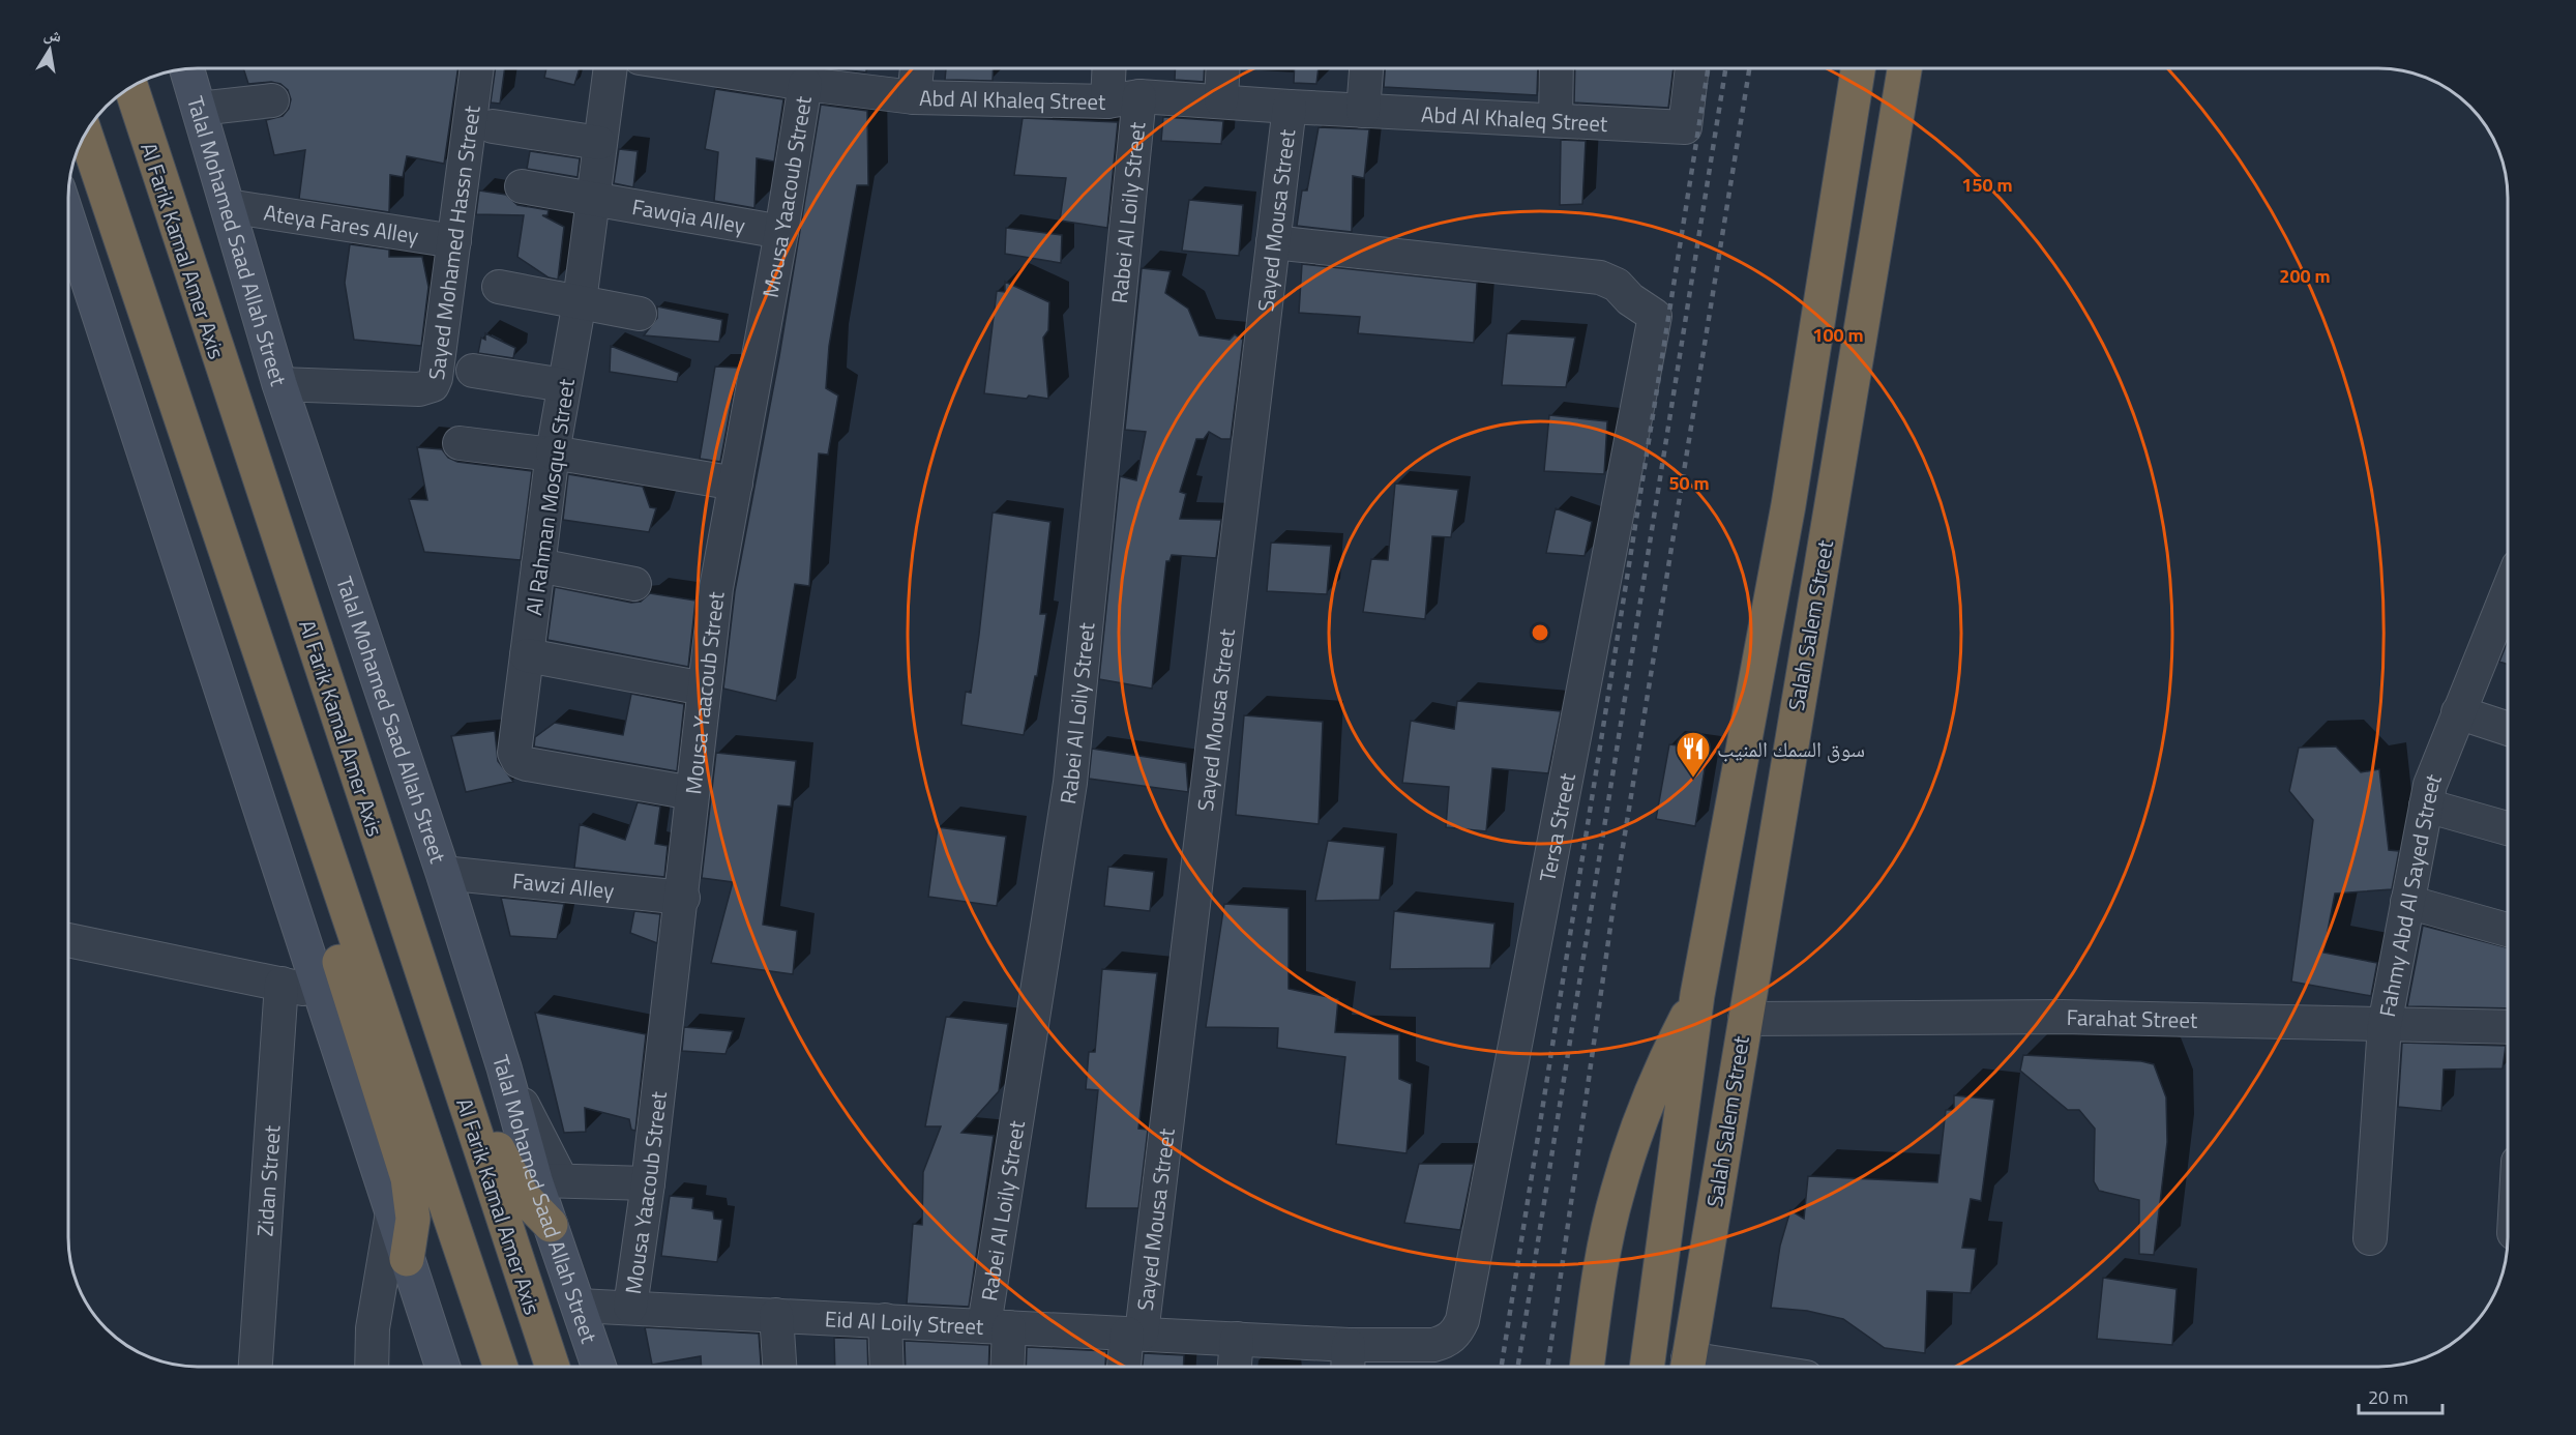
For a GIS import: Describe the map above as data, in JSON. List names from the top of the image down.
{
  "streets": {
    "highway": ["Al Farik Kamal Amer Axis", "Salah Salem Street"],
    "main road": ["Talal Mohamed Saad Allah Street"],
    "street": [
      "Abd Al Khaleq Street",
      "Mousa Yaacoub Street",
      "Rabei Al Loily Street",
      "Fawqia Alley",
      "Sayed Mousa Street",
      "Ateya Fares Alley",
      "Sayed Mohamed Hassn Street",
      "Al Rahman Mosque Street",
      "Tersa Street",
      "Fawzi Alley",
      "Fahmy Abd Al Sayed Street",
      "Farahat Street",
      "Zidan Street",
      "Eid Al Loily Street"
    ]
  },
  "crossings": [
    ["Abd Al Khaleq Street", "Mousa Yaacoub Street"],
    ["Abd Al Khaleq Street", "Rabei Al Loily Street"],
    ["Abd Al Khaleq Street", "Sayed Mousa Street"],
    ["Mousa Yaacoub Street", "Fawqia Alley"],
    ["Mousa Yaacoub Street", "Al Rahman Mosque Street"],
    ["Mousa Yaacoub Street", "Fawzi Alley"],
    ["Mousa Yaacoub Street", "Eid Al Loily Street"],
    ["Rabei Al Loily Street", "Eid Al Loily Street"],
    ["Fawqia Alley", "Al Rahman Mosque Street"],
    ["Sayed Mousa Street", "Tersa Street"],
    ["Sayed Mousa Street", "Eid Al Loily Street"],
    ["Ateya Fares Alley", "Talal Mohamed Saad Allah Street"],
    ["Ateya Fares Alley", "Sayed Mohamed Hassn Street"],
    ["Talal Mohamed Saad Allah Street", "Sayed Mohamed Hassn Street"],
    ["Talal Mohamed Saad Allah Street", "Fawzi Alley"],
    ["Talal Mohamed Saad Allah Street", "Eid Al Loily Street"],
    ["Salah Salem Street", "Farahat Street"],
    ["Tersa Street", "Eid Al Loily Street"],
    ["Fahmy Abd Al Sayed Street", "Farahat Street"]
  ],
  "places": {
    "restaurant": ["سوق السمك المنيب"]
  },
  "scale_bar": "20 m",
  "north": "top",
  "rings": [
    "150 m",
    "200 m",
    "100 m",
    "50 m"
  ]
}
